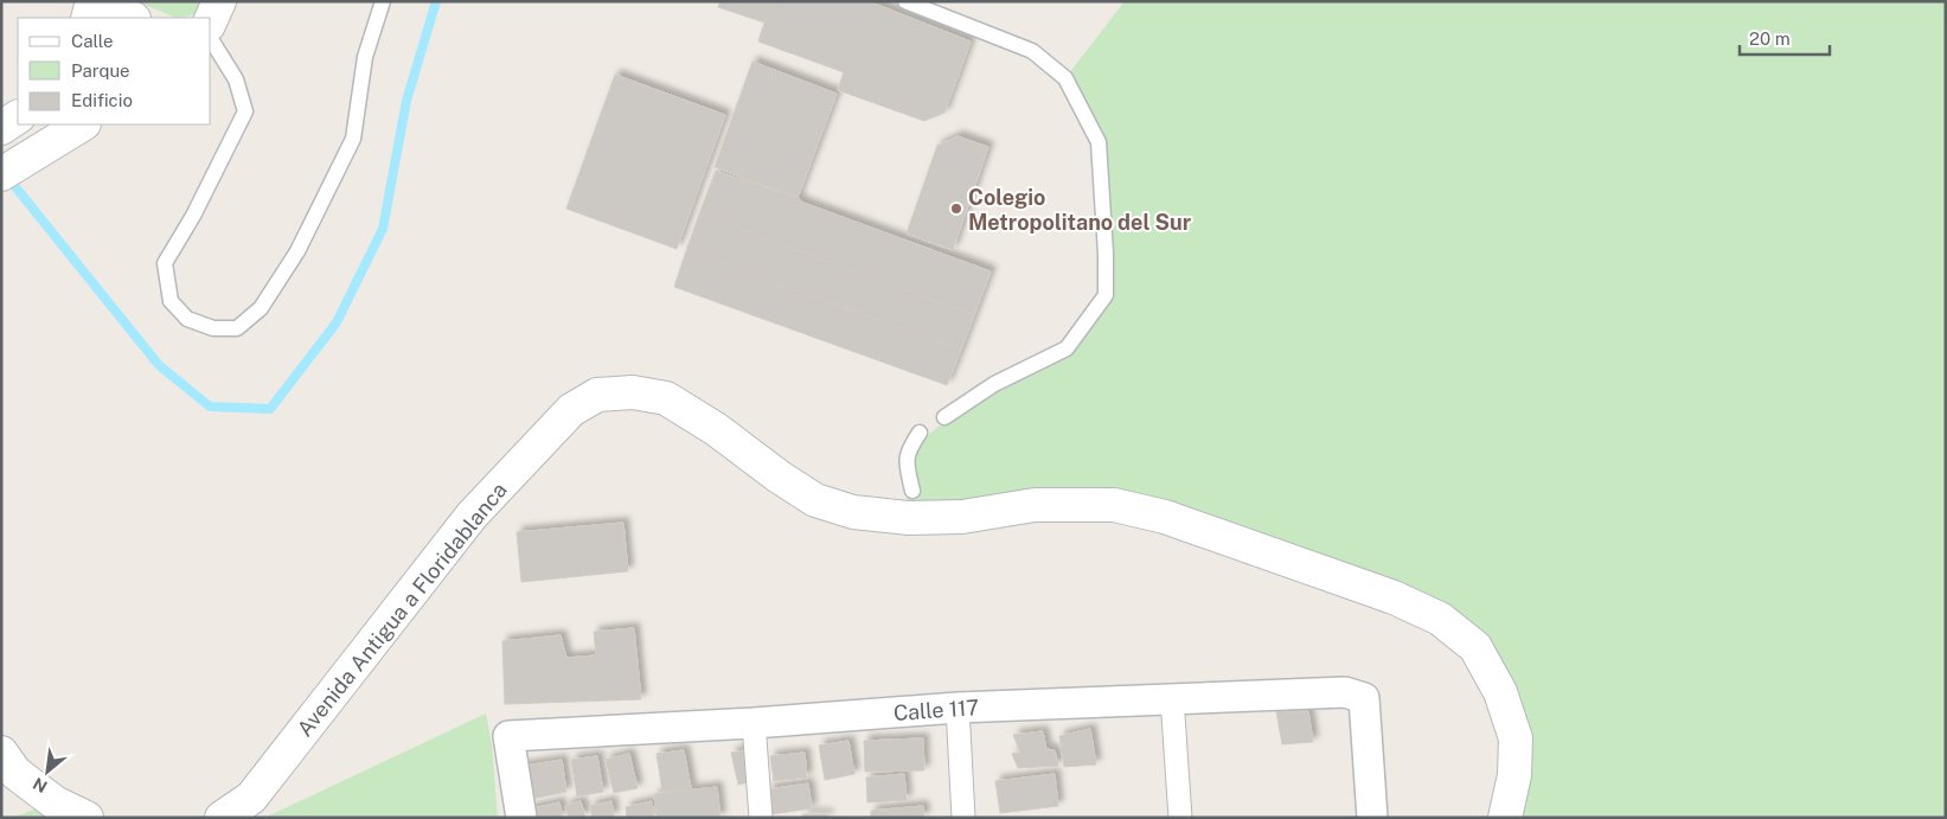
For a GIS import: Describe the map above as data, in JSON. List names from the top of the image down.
{
  "streets": {
    "street": ["Avenida Antigua a Floridablanca", "Calle 117"]
  },
  "places": ["Colegio Metropolitano del Sur"],
  "legend": ["Calle", "Parque", "Edificio"],
  "scale_bar": "20 m",
  "north": "bottom left"
}
